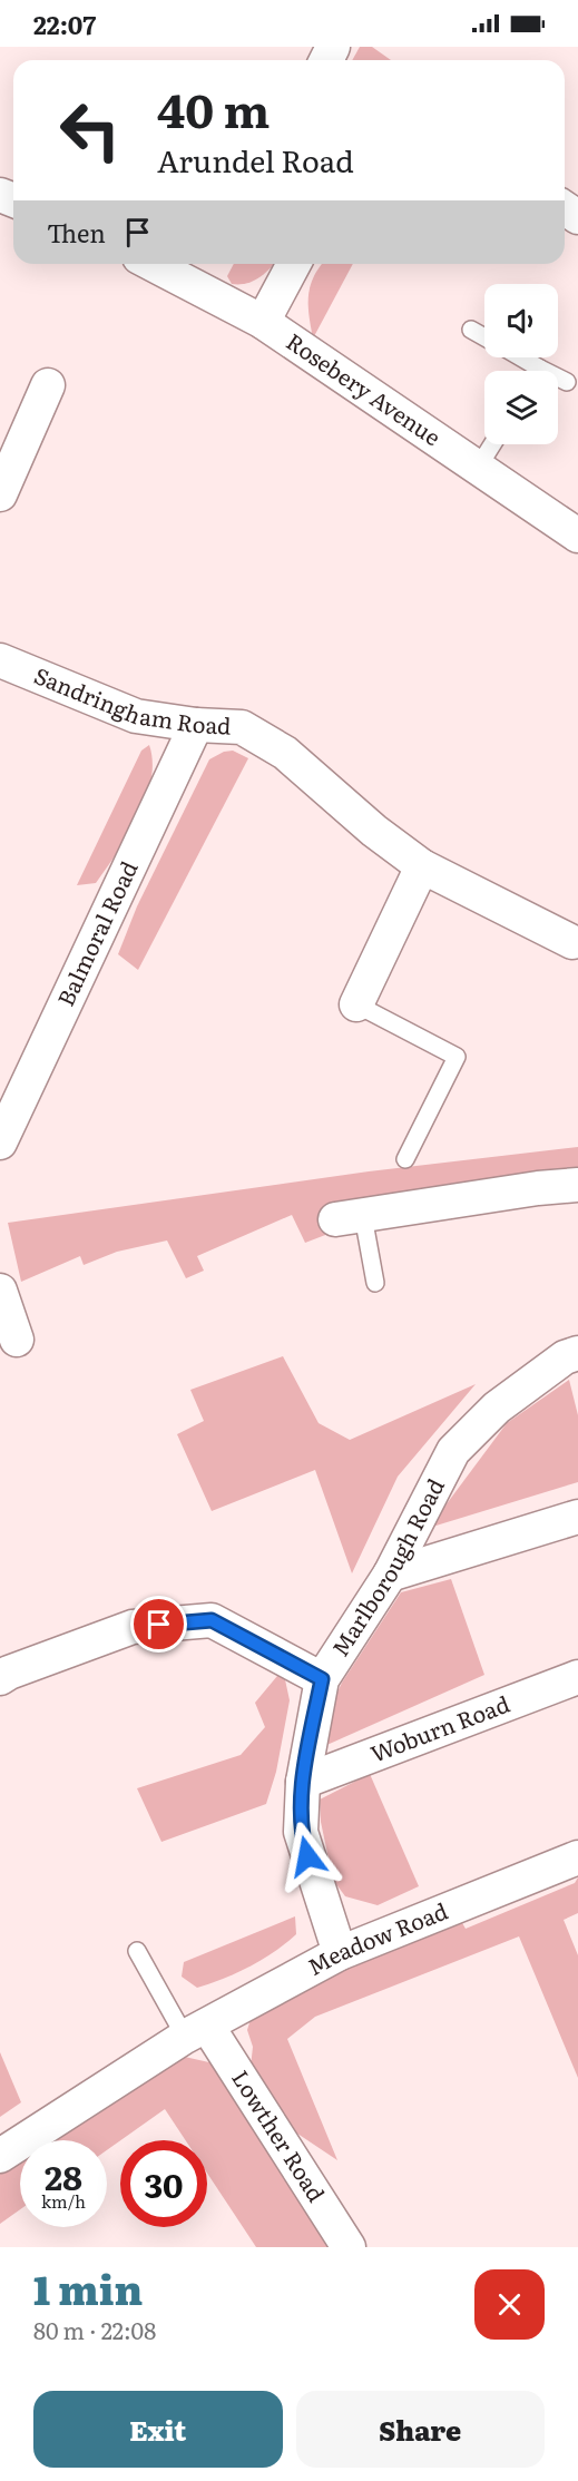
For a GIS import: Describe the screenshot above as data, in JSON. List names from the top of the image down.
{
  "streets": {
    "street": [
      "Rosebery Avenue",
      "Sandringham Road",
      "Balmoral Road",
      "Marlborough Road",
      "Woburn Road",
      "Meadow Road",
      "Lowther Road"
    ]
  },
  "crossings": [
    ["Sandringham Road", "Balmoral Road"],
    ["Marlborough Road", "Woburn Road"],
    ["Marlborough Road", "Meadow Road"],
    ["Meadow Road", "Lowther Road"]
  ],
  "page": {
    "status": "22:07",
    "turn": ["40 m", "Arundel Road"],
    "then": "Then",
    "speed": "28 km/h",
    "limit": "30",
    "heading": ["1 min", "80 m · 22:08"],
    "buttons": ["Exit", "Share"]
  }
}
